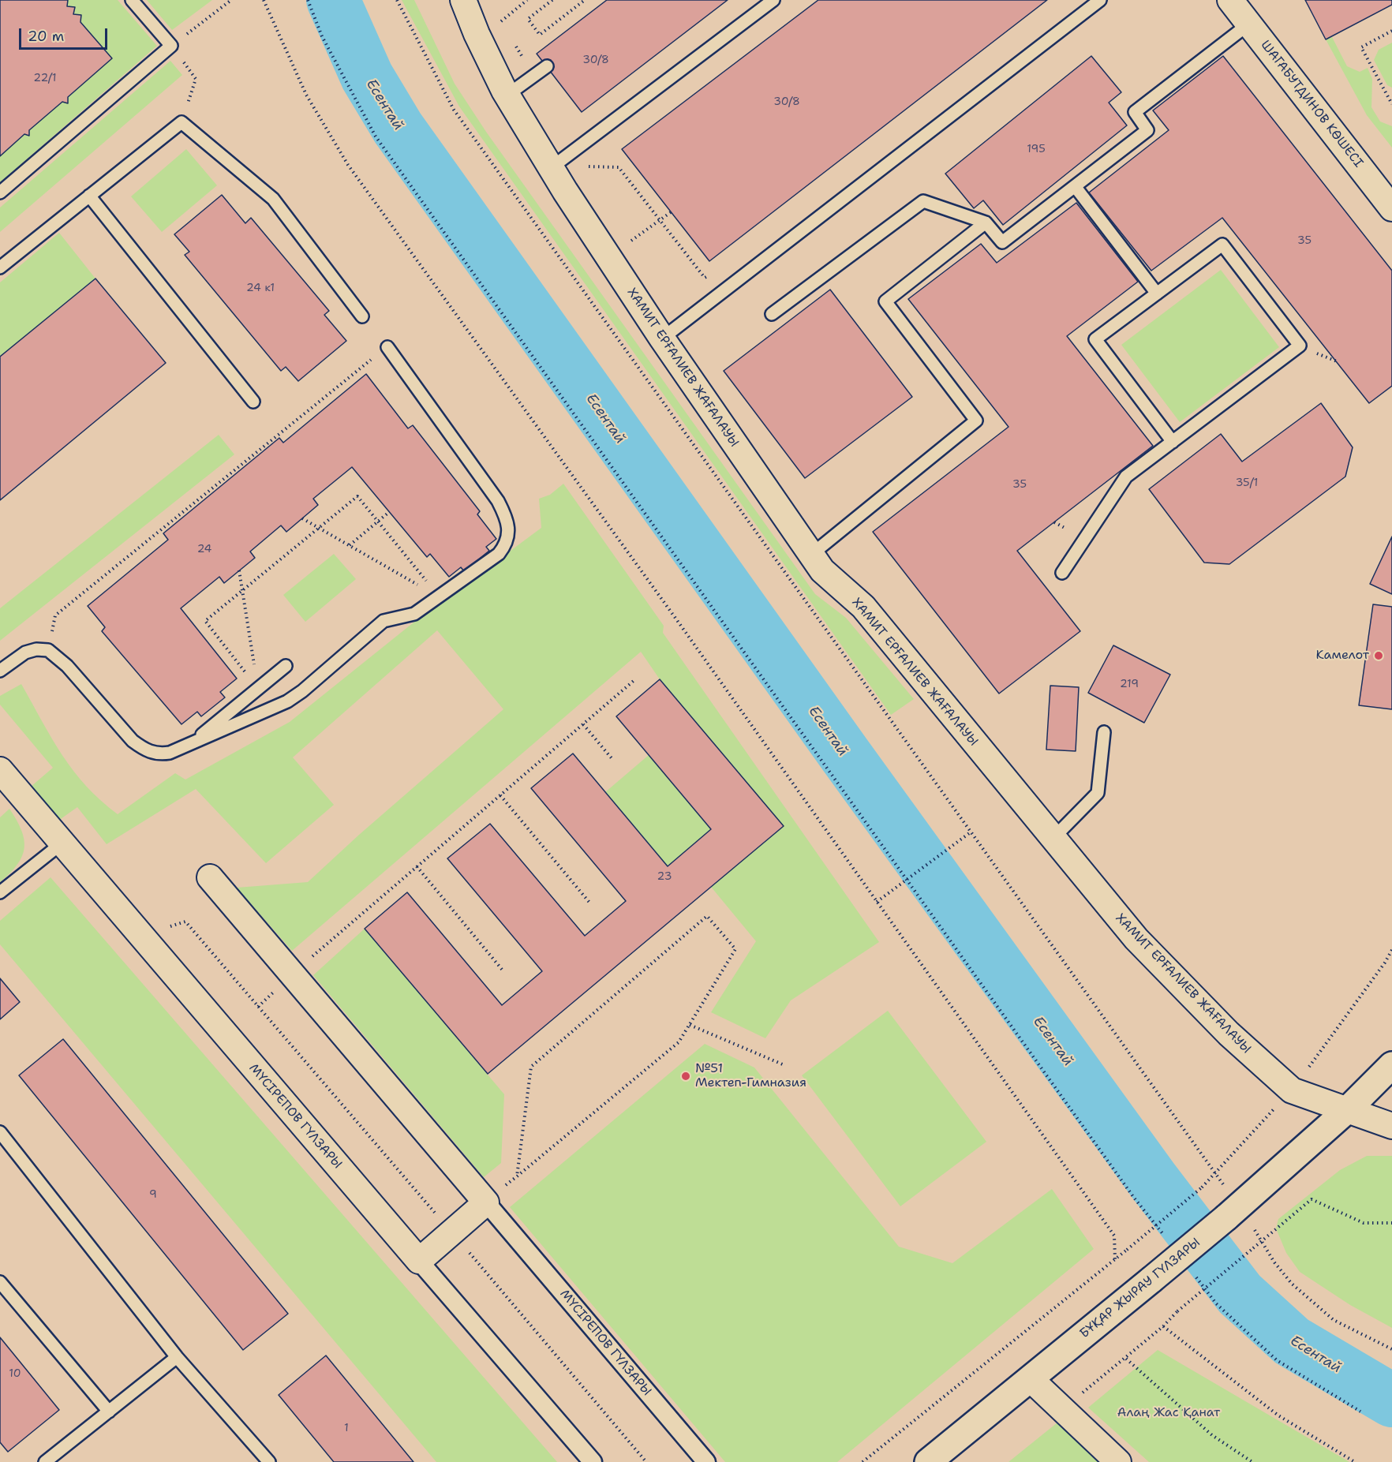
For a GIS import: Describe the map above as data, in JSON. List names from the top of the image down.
{
  "streets": {
    "street": [
      "ШАГАБУТДИНОВ КӨШЕСІ",
      "ХАМИТ ЕРҒАЛИЕВ ЖАҒАЛАУЫ",
      "МҮСІРЕПОВ ГҮЛЗАРЫ",
      "БҰҚАР ЖЫРАУ ГҮЛЗАРЫ"
    ]
  },
  "crossings": [
    ["ХАМИТ ЕРҒАЛИЕВ ЖАҒАЛАУЫ", "БҰҚАР ЖЫРАУ ГҮЛЗАРЫ"]
  ],
  "water": ["Есентай"],
  "parks": ["Алаң Жас Қанат"],
  "places": ["Камелот", "№51 Мектеп-Гимназия"],
  "house_numbers": [
    "30/8",
    "22/1",
    "30/8",
    "195",
    "35",
    "24 к1",
    "35/1",
    "35",
    "24",
    "219",
    "23",
    "9",
    "10",
    "1"
  ],
  "scale_bar": "20 m"
}
